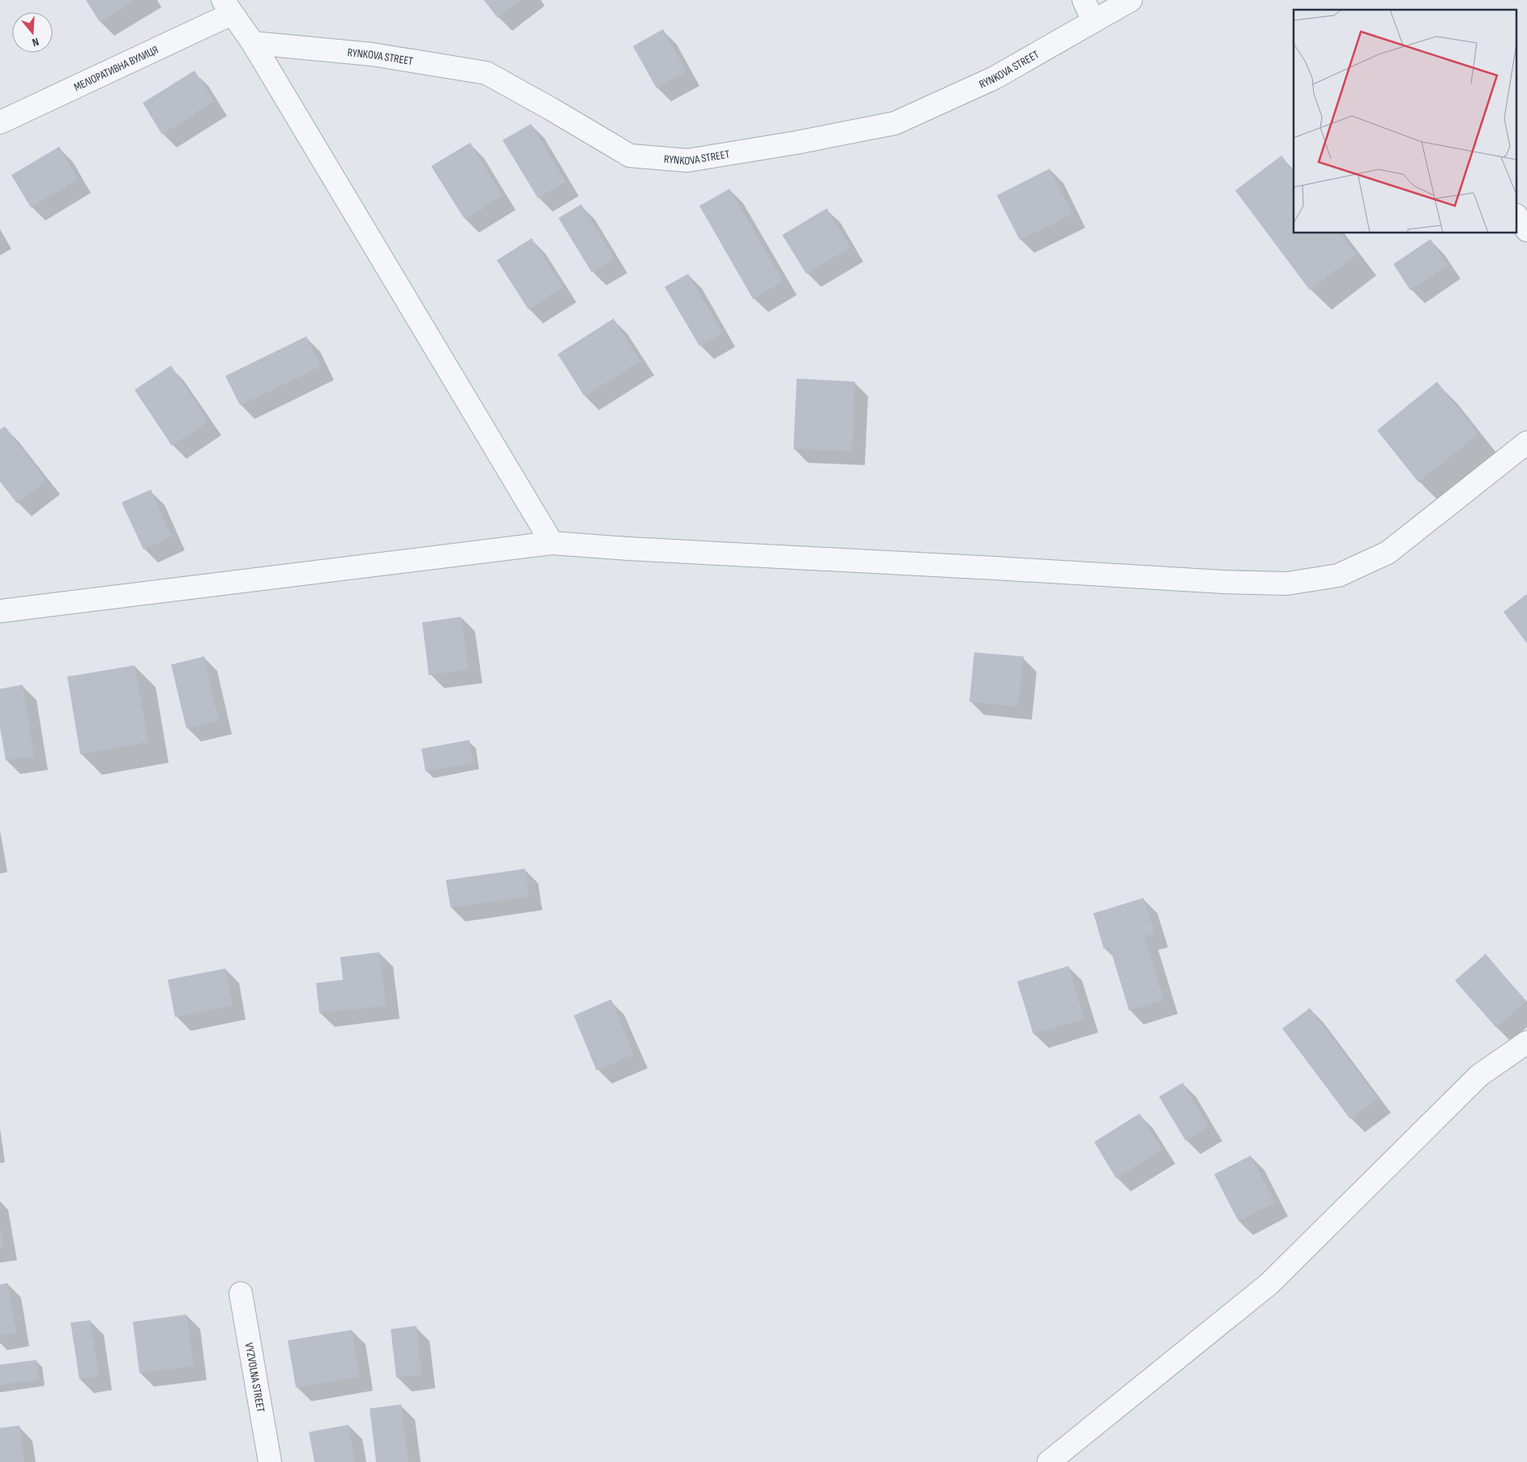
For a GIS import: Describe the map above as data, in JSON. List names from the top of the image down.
{
  "streets": {
    "street": ["RYNKOVA STREET", "МЕЛІОРАТИВНА ВУЛИЦЯ", "VYZVOLNA STREET"]
  },
  "north": "bottom"
}
